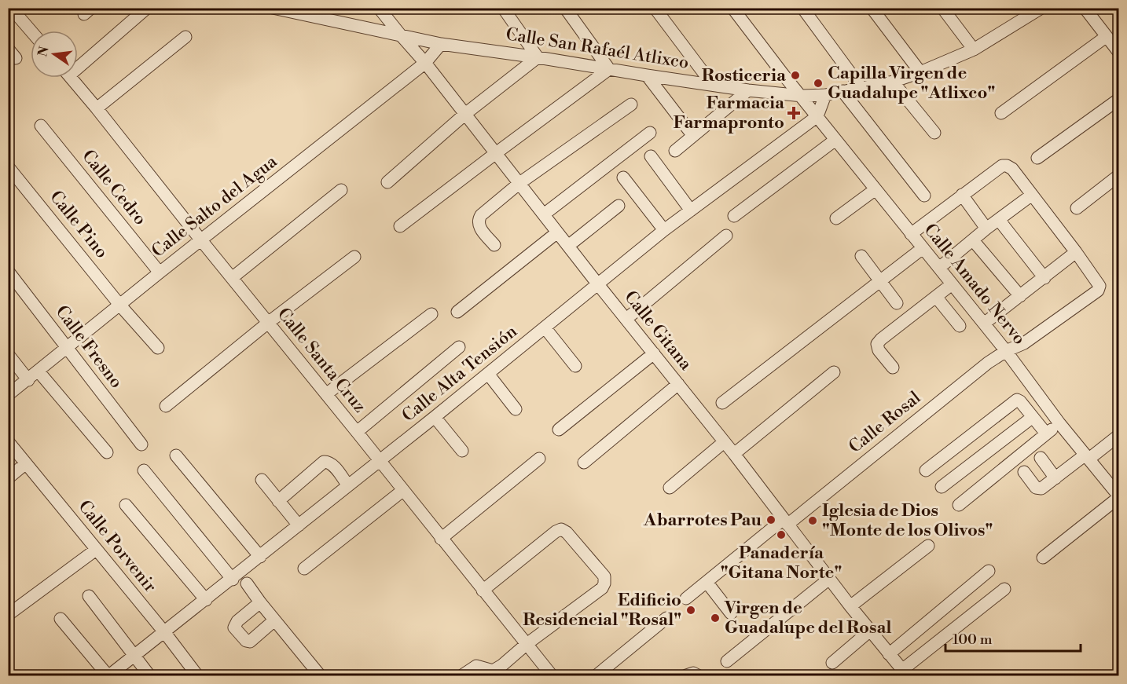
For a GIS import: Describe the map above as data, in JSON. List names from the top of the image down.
{
  "streets": {
    "street": [
      "Calle San Rafaél Atlixco",
      "Calle Cedro",
      "Calle Salto del Agua",
      "Calle Pino",
      "Calle Amado Nervo",
      "Calle Gitana",
      "Calle Fresno",
      "Calle Santa Cruz",
      "Calle Alta Tensión",
      "Calle Rosal",
      "Calle Porvenir"
    ]
  },
  "crossings": [
    ["Calle San Rafaél Atlixco", "Calle Salto del Agua"],
    ["Calle San Rafaél Atlixco", "Calle Amado Nervo"],
    ["Calle San Rafaél Atlixco", "Calle Gitana"],
    ["Calle Cedro", "Calle Salto del Agua"],
    ["Calle Salto del Agua", "Calle Pino"],
    ["Calle Salto del Agua", "Calle Gitana"],
    ["Calle Salto del Agua", "Calle Fresno"],
    ["Calle Salto del Agua", "Calle Santa Cruz"],
    ["Calle Amado Nervo", "Calle Alta Tensión"],
    ["Calle Amado Nervo", "Calle Rosal"],
    ["Calle Gitana", "Calle Alta Tensión"],
    ["Calle Gitana", "Calle Rosal"],
    ["Calle Santa Cruz", "Calle Alta Tensión"],
    ["Calle Alta Tensión", "Calle Porvenir"]
  ],
  "places": {
    "other": [
      "Rosticeria",
      "Capilla Virgen de Guadalupe \"Atlixco\"",
      "Abarrotes Pau",
      "Iglesia de Dios \"Monte de los Olivos\"",
      "Panadería \"Gitana Norte\"",
      "Edificio Residencial \"Rosal\"",
      "Virgen de Guadalupe del Rosal"
    ],
    "health": ["Farmacia Farmapronto"]
  },
  "scale_bar": "100 m",
  "north": "left"
}
